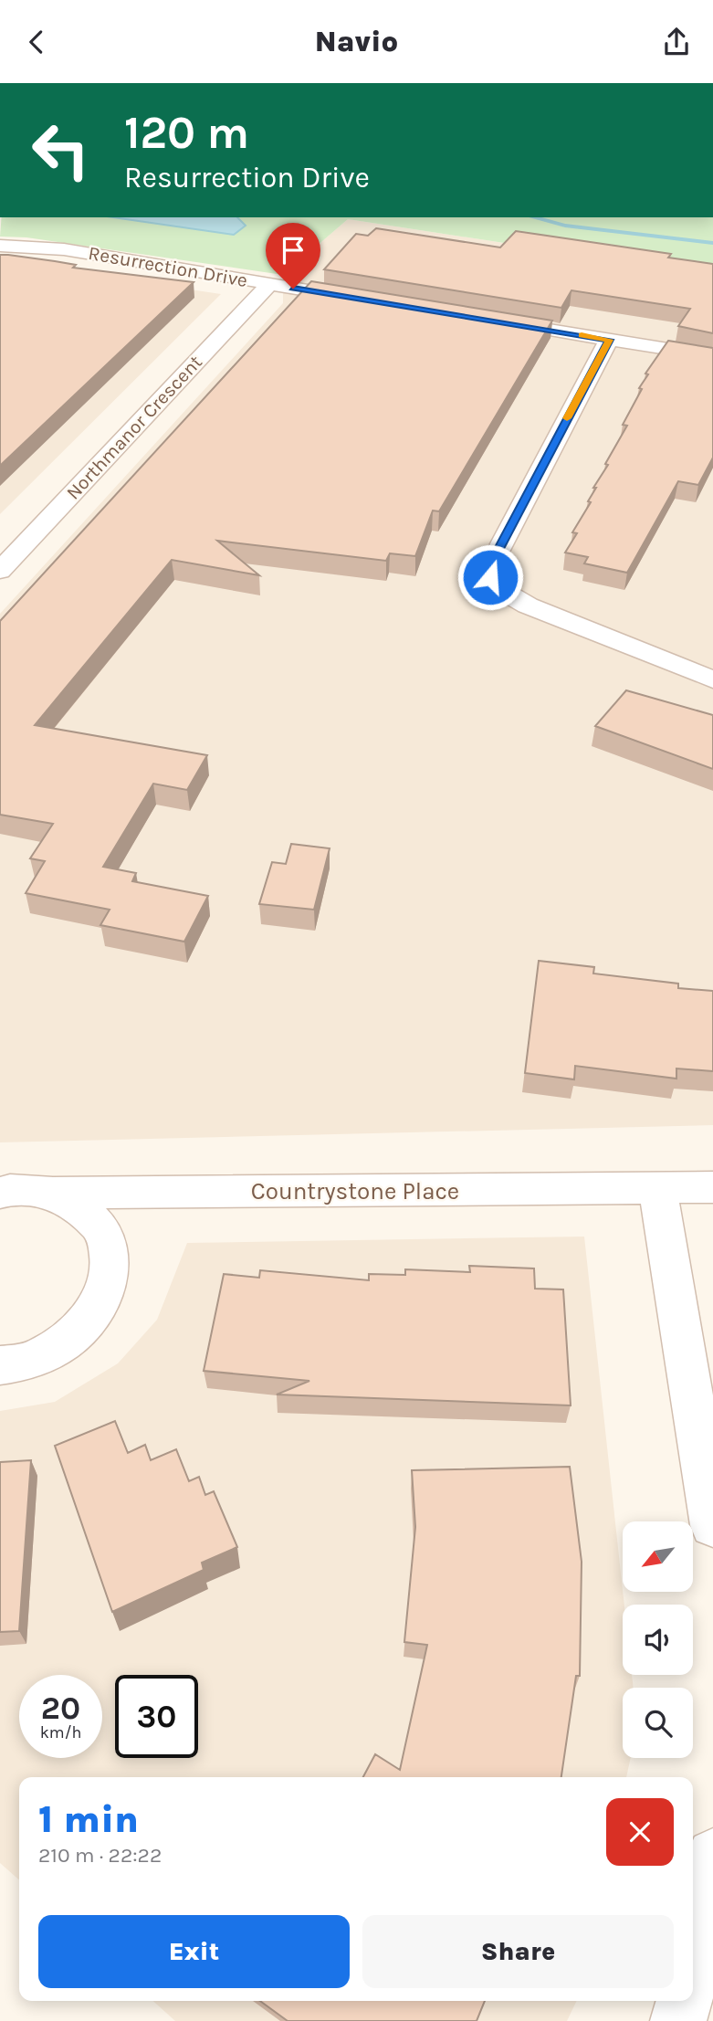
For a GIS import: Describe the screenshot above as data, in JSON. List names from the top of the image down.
{
  "streets": {
    "street": ["Resurrection Drive", "Northmanor Crescent", "Countrystone Place"]
  },
  "crossings": [
    ["Resurrection Drive", "Northmanor Crescent"]
  ],
  "north": "bottom left",
  "page": {
    "header": "Navio",
    "turn": ["120 m", "Resurrection Drive"],
    "speed": "20 km/h",
    "limit": "30",
    "heading": ["1 min", "210 m · 22:22"],
    "buttons": ["Exit", "Share"]
  }
}
